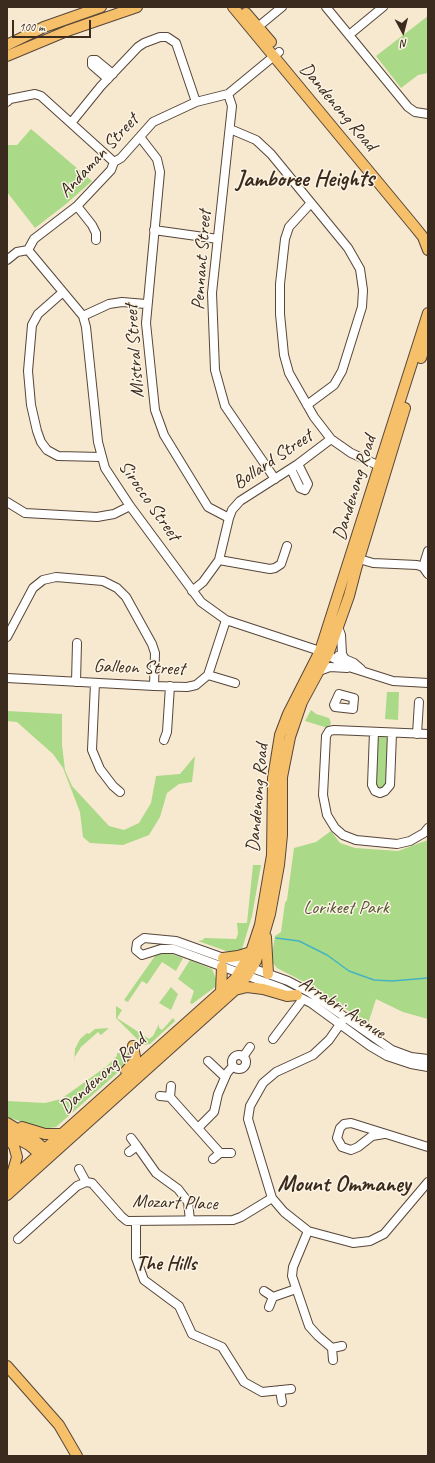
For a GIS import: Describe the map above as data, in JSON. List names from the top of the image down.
{
  "streets": {
    "main road": ["Dandenong Road"],
    "street": [
      "Andaman Street",
      "Pennant Street",
      "Mistral Street",
      "Bollard Street",
      "Sirocco Street",
      "Galleon Street",
      "Arrabri Avenue",
      "Mozart Place"
    ]
  },
  "crossings": [
    ["Dandenong Road", "Sirocco Street"],
    ["Dandenong Road", "Arrabri Avenue"],
    ["Andaman Street", "Pennant Street"],
    ["Andaman Street", "Mistral Street"],
    ["Andaman Street", "Sirocco Street"],
    ["Pennant Street", "Bollard Street"],
    ["Mistral Street", "Bollard Street"],
    ["Bollard Street", "Sirocco Street"],
    ["Sirocco Street", "Galleon Street"]
  ],
  "districts": ["Jamboree Heights", "Mount Ommaney", "The Hills"],
  "parks": ["Lorikeet Park"],
  "scale_bar": "100 m",
  "north": "bottom"
}
